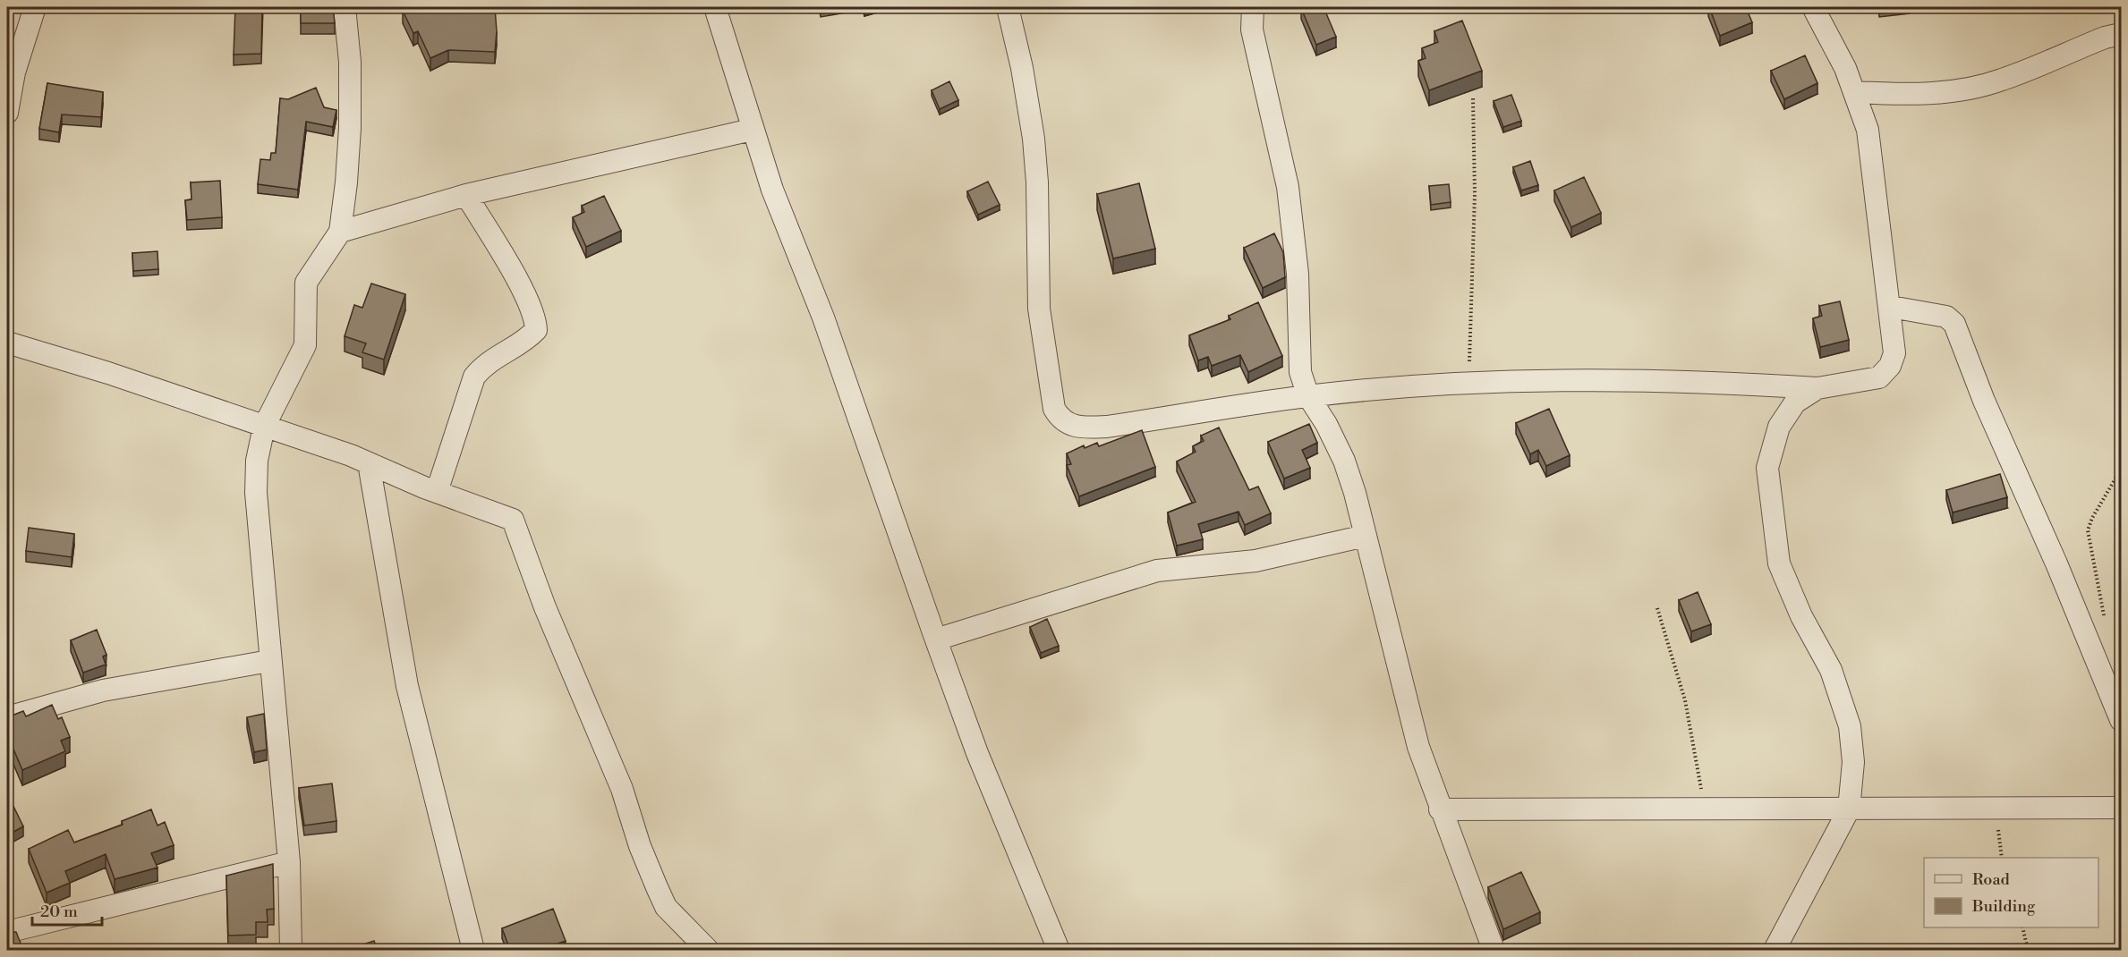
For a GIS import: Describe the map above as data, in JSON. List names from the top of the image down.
{
  "legend": ["Road", "Building"],
  "scale_bar": "20 m"
}
